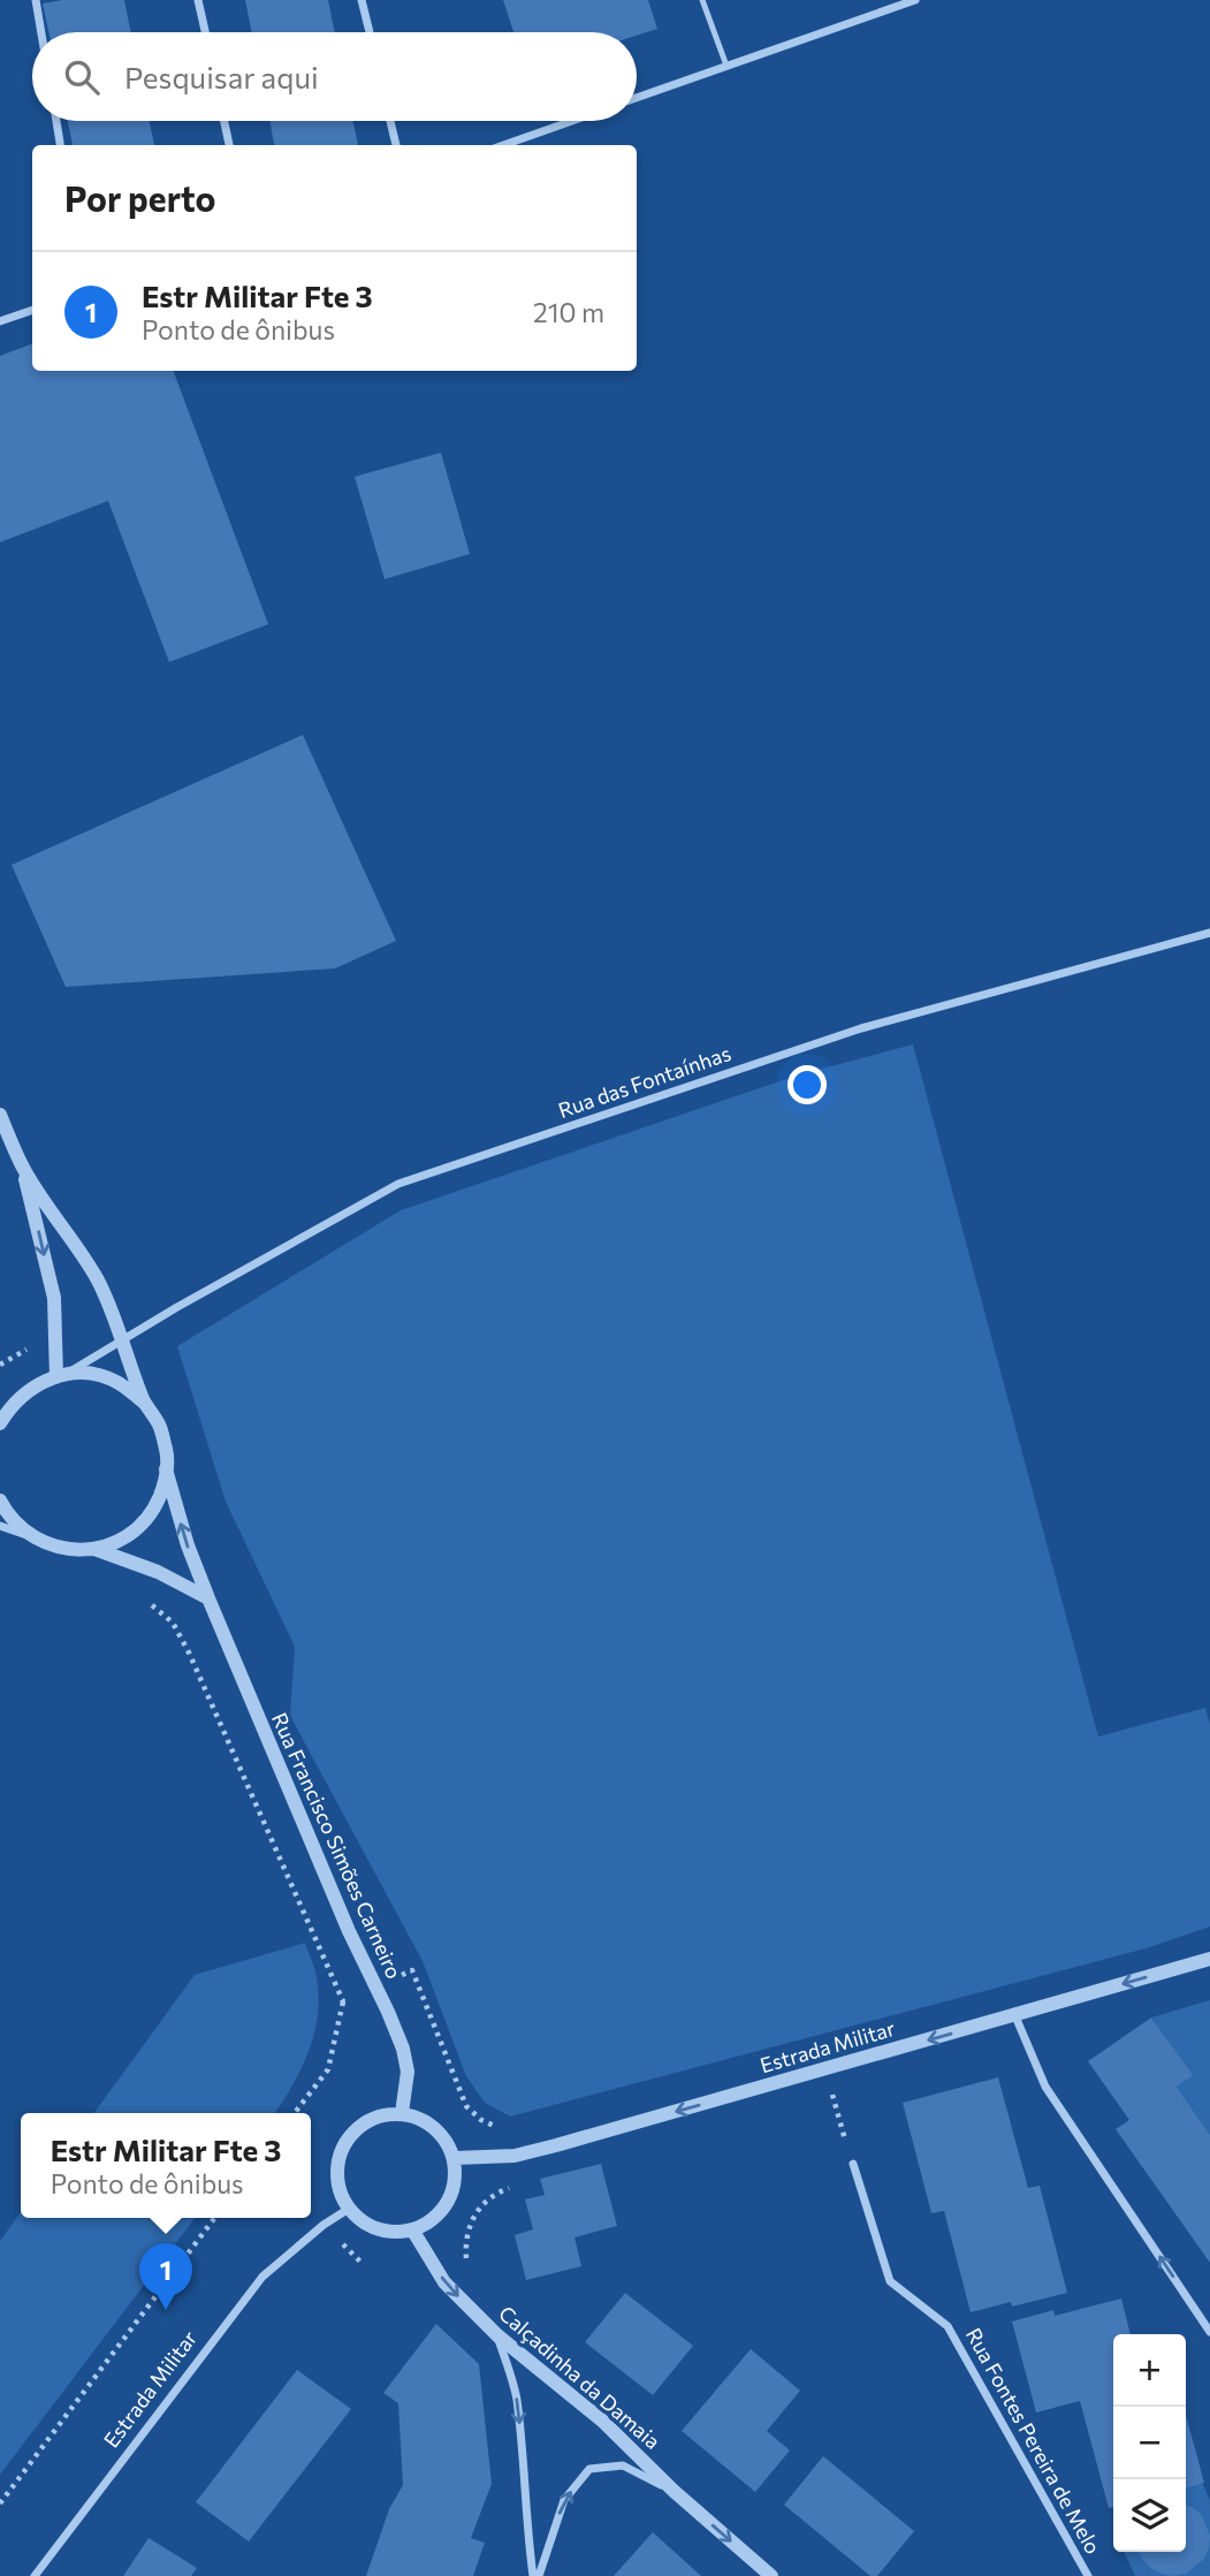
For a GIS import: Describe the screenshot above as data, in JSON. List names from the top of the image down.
{
  "streets": {
    "street": [
      "Rua das Fontaínhas",
      "Rua Francisco Simões Carneiro",
      "Estrada Militar",
      "Calçadinha da Damaia",
      "Rua Fontes Pereira de Melo"
    ]
  },
  "crossings": [
    ["Rua Francisco Simões Carneiro", "Estrada Militar"],
    ["Rua Francisco Simões Carneiro", "Calçadinha da Damaia"],
    ["Estrada Militar", "Calçadinha da Damaia"]
  ],
  "one_way": ["Estrada Militar", "Calçadinha da Damaia"],
  "page": {
    "search": "Pesquisar aqui",
    "heading": "Por perto",
    "list": [
      {
        "mark": "1",
        "name": "Estr Militar Fte 3",
        "note": "Ponto de ônibus",
        "value": "210 m"
      }
    ],
    "popup": ["Estr Militar Fte 3", "Ponto de ônibus"],
    "pins": "1",
    "map_buttons": ["+", "−"]
  }
}
